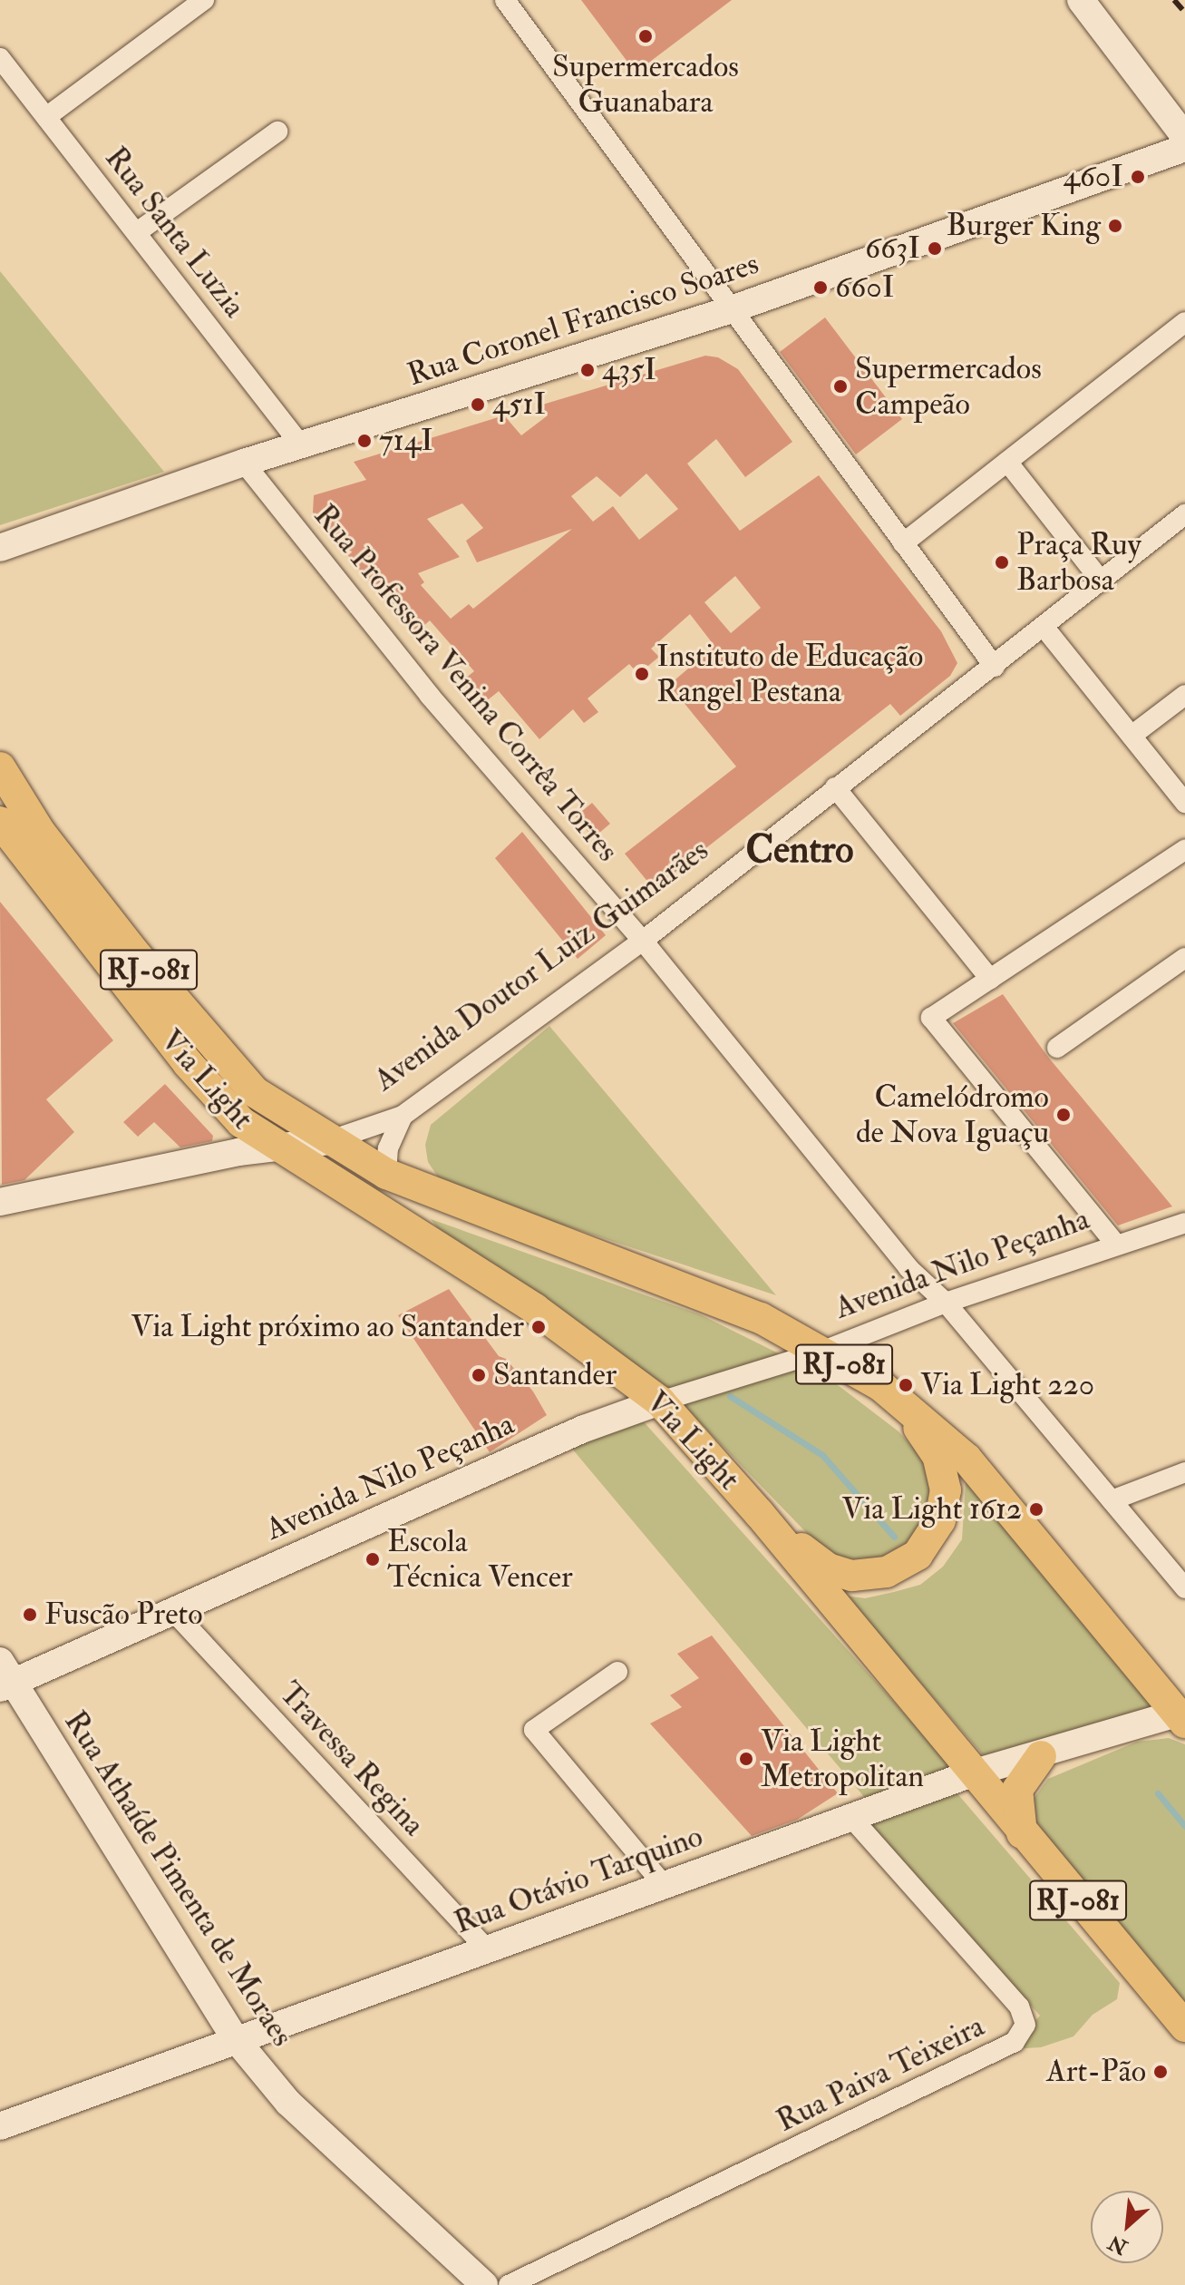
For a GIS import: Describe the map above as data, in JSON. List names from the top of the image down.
{
  "streets": {
    "main road": ["RJ-081", "Via Light"],
    "street": [
      "Rua Santa Luzia",
      "Rua Coronel Francisco Soares",
      "Rua Professora Venina Corrêa Torres",
      "Avenida Doutor Luiz Guimarães",
      "Avenida Nilo Peçanha",
      "Travessa Regina",
      "Rua Athaíde Pimenta de Moraes",
      "Rua Otávio Tarquino",
      "Rua Paiva Teixeira"
    ]
  },
  "crossings": [
    ["Rua Santa Luzia", "Rua Coronel Francisco Soares"],
    ["Rua Coronel Francisco Soares", "Rua Professora Venina Corrêa Torres"],
    ["Rua Professora Venina Corrêa Torres", "Avenida Doutor Luiz Guimarães"],
    ["Rua Professora Venina Corrêa Torres", "Avenida Nilo Peçanha"],
    ["Avenida Doutor Luiz Guimarães", "Via Light"],
    ["Via Light", "Avenida Nilo Peçanha"],
    ["Via Light", "Rua Otávio Tarquino"],
    ["Avenida Nilo Peçanha", "Travessa Regina"],
    ["Avenida Nilo Peçanha", "Rua Athaíde Pimenta de Moraes"],
    ["Travessa Regina", "Rua Otávio Tarquino"],
    ["Rua Athaíde Pimenta de Moraes", "Rua Otávio Tarquino"],
    ["Rua Otávio Tarquino", "Rua Paiva Teixeira"]
  ],
  "districts": ["Centro"],
  "places": [
    "Supermercados Guanabara",
    "460I",
    "Burger King",
    "663I",
    "660I",
    "435I",
    "Supermercados Campeão",
    "451I",
    "714I",
    "Praça Ruy Barbosa",
    "Instituto de Educação Rangel Pestana",
    "Camelódromo de Nova Iguaçu",
    "Via Light próximo ao Santander",
    "Santander",
    "Via Light 220",
    "Via Light 1612",
    "Escola Técnica Vencer",
    "Fuscão Preto",
    "Via Light Metropolitan",
    "Art-Pão"
  ],
  "north": "bottom left"
}
